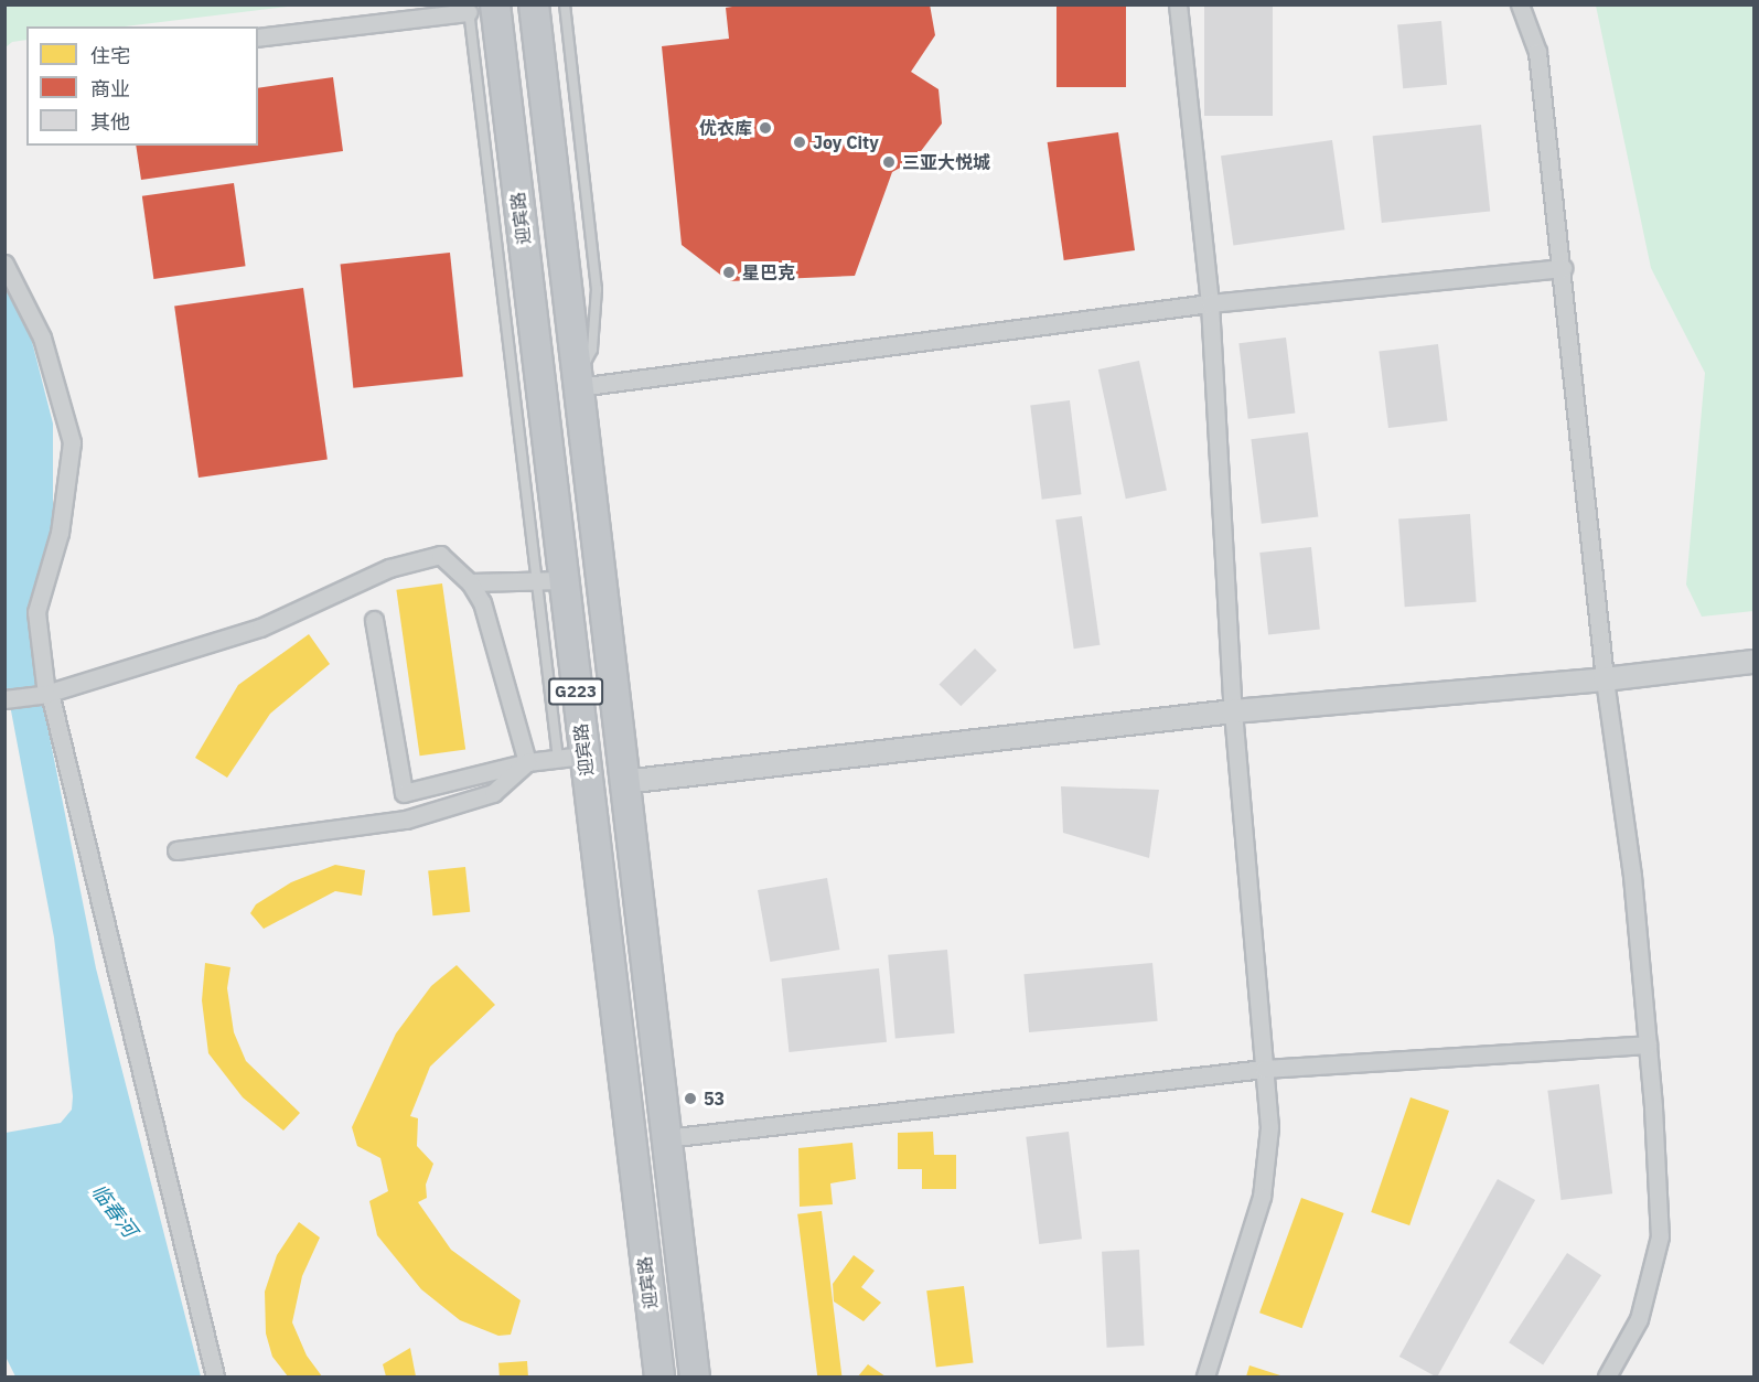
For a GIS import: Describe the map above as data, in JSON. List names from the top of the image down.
{
  "streets": {
    "highway": ["迎宾路", "G223"]
  },
  "water": ["临春河"],
  "places": [
    "优衣库",
    "Joy City",
    "三亚大悦城",
    "星巴克",
    "53"
  ],
  "legend": ["住宅", "商业", "其他"]
}
